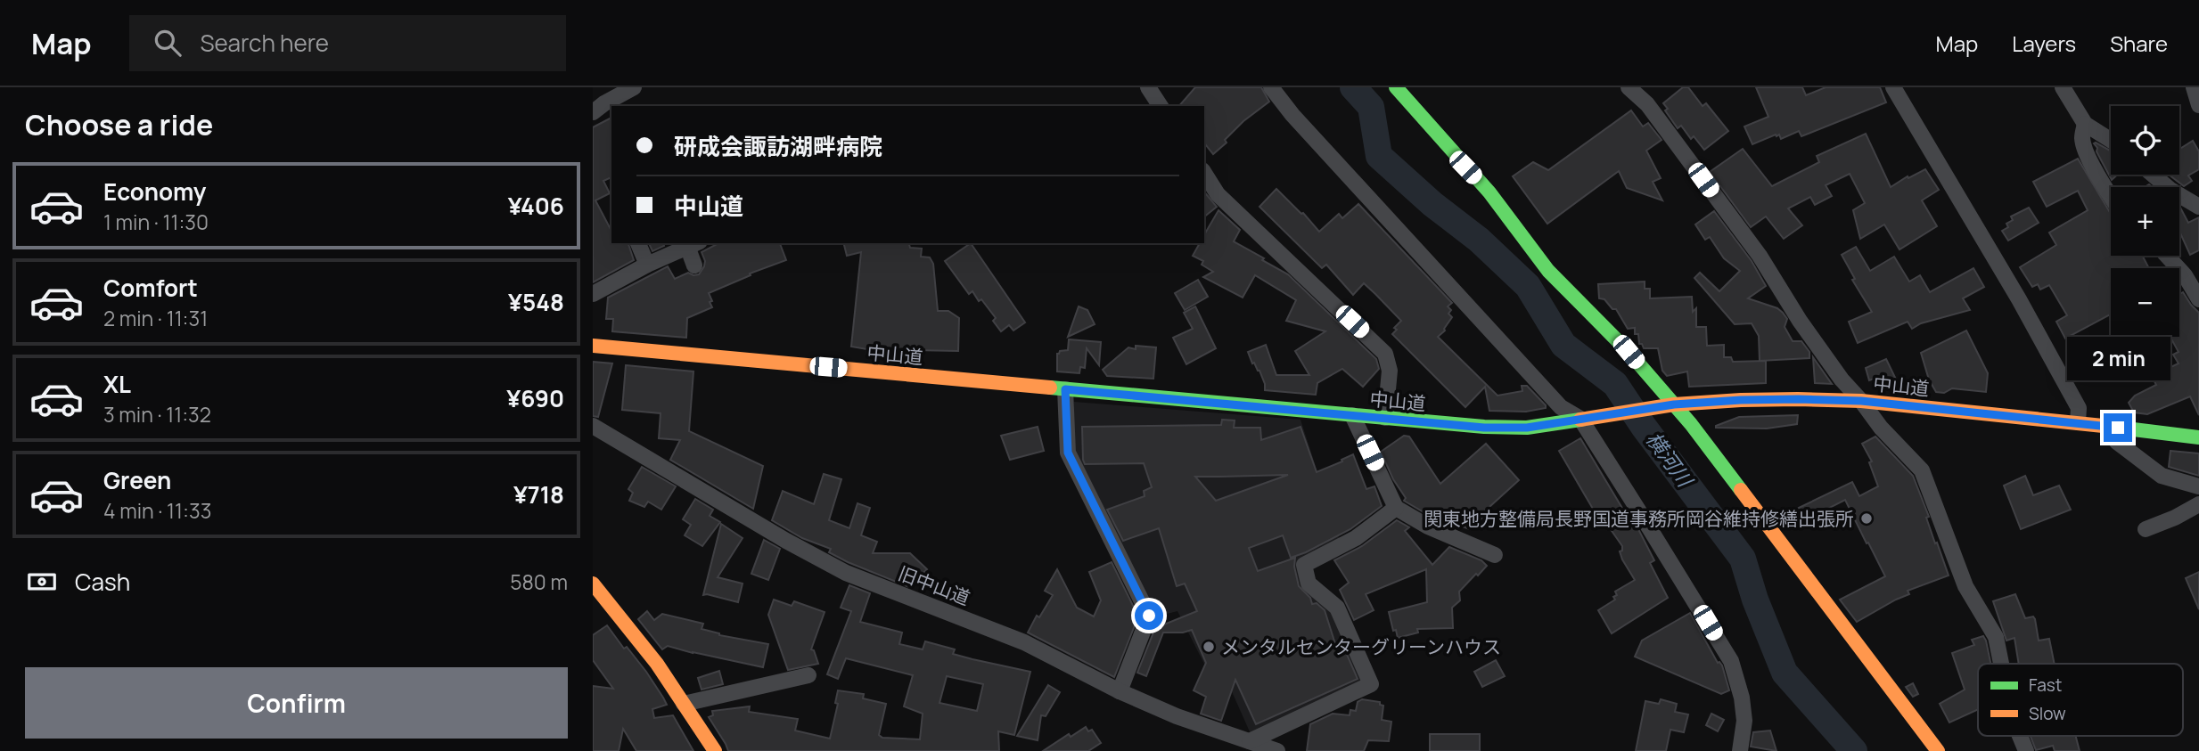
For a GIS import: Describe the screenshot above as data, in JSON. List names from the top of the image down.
{
  "streets": {
    "main road": ["中山道"],
    "street": ["旧中山道"]
  },
  "water": ["横河川"],
  "places": ["関東地方整備局長野国道事務所岡谷維持修繕出張所", "メンタルセンターグリーンハウス"],
  "legend": ["Fast", "Slow"],
  "page": {
    "header": "Map",
    "search": "Search here",
    "nav": ["Map", "Layers", "Share"],
    "heading": "Choose a ride",
    "map_buttons": ["+", "−"],
    "banner": ["研成会諏訪湖畔病院", "中山道"],
    "list": [
      {
        "name": "Economy",
        "note": "1 min · 11:30",
        "value": "¥406"
      },
      {
        "name": "Comfort",
        "note": "2 min · 11:31",
        "value": "¥548"
      },
      {
        "name": "XL",
        "note": "3 min · 11:32",
        "value": "¥690"
      },
      {
        "name": "Green",
        "note": "4 min · 11:33",
        "value": "¥718"
      }
    ],
    "bubble": "2 min",
    "pay": ["Cash", "580 m"],
    "buttons": "Confirm"
  }
}
